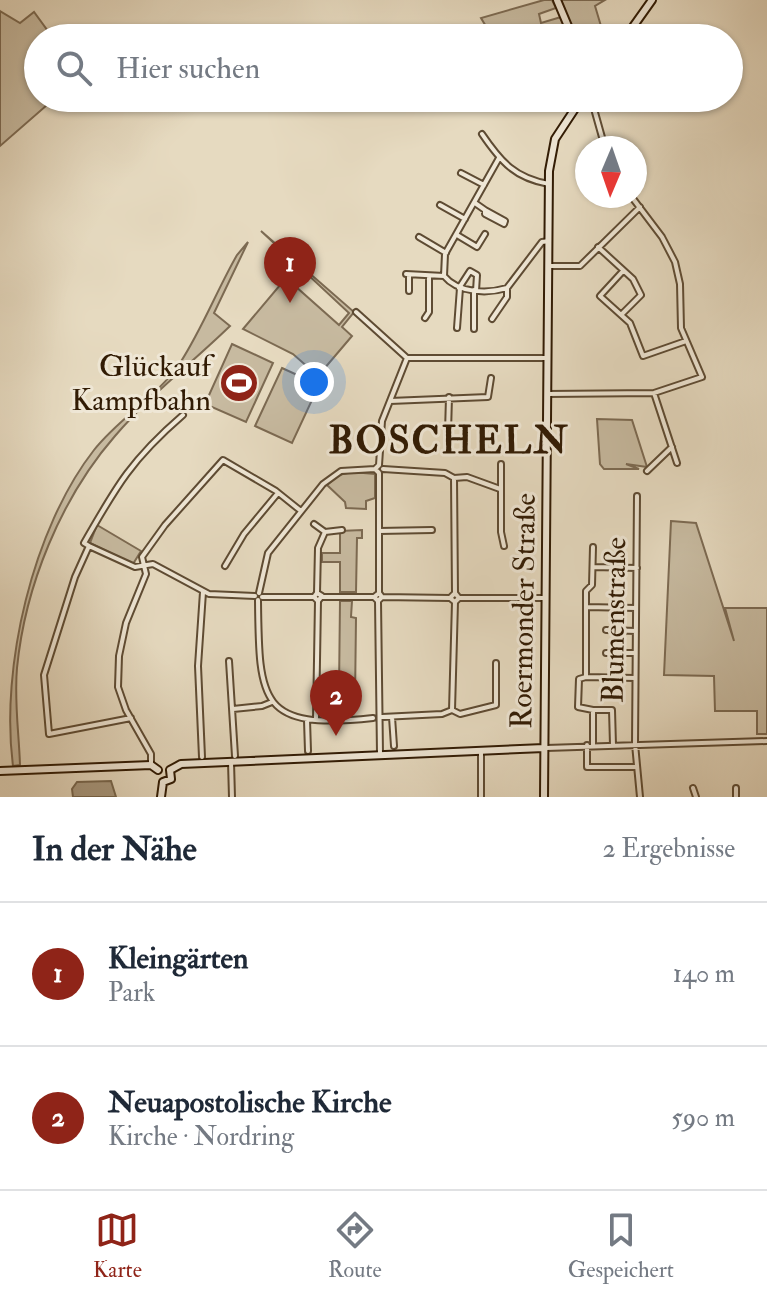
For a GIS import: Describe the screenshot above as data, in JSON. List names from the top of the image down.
{
  "streets": {
    "main road": ["Roermonder Straße"],
    "street": ["Blumenstraße"]
  },
  "districts": ["BOSCHELN"],
  "places": {
    "sports": ["Glückauf Kampfbahn"]
  },
  "north": "bottom",
  "page": {
    "search": "Hier suchen",
    "pins": ["1", "2"],
    "heading": ["In der Nähe", "2 Ergebnisse"],
    "list": [
      {
        "mark": "1",
        "name": "Kleingärten",
        "note": "Park",
        "value": "140 m"
      },
      {
        "mark": "2",
        "name": "Neuapostolische Kirche",
        "note": "Kirche · Nordring",
        "value": "590 m"
      }
    ],
    "nav": ["Karte", "Route", "Gespeichert"]
  }
}
